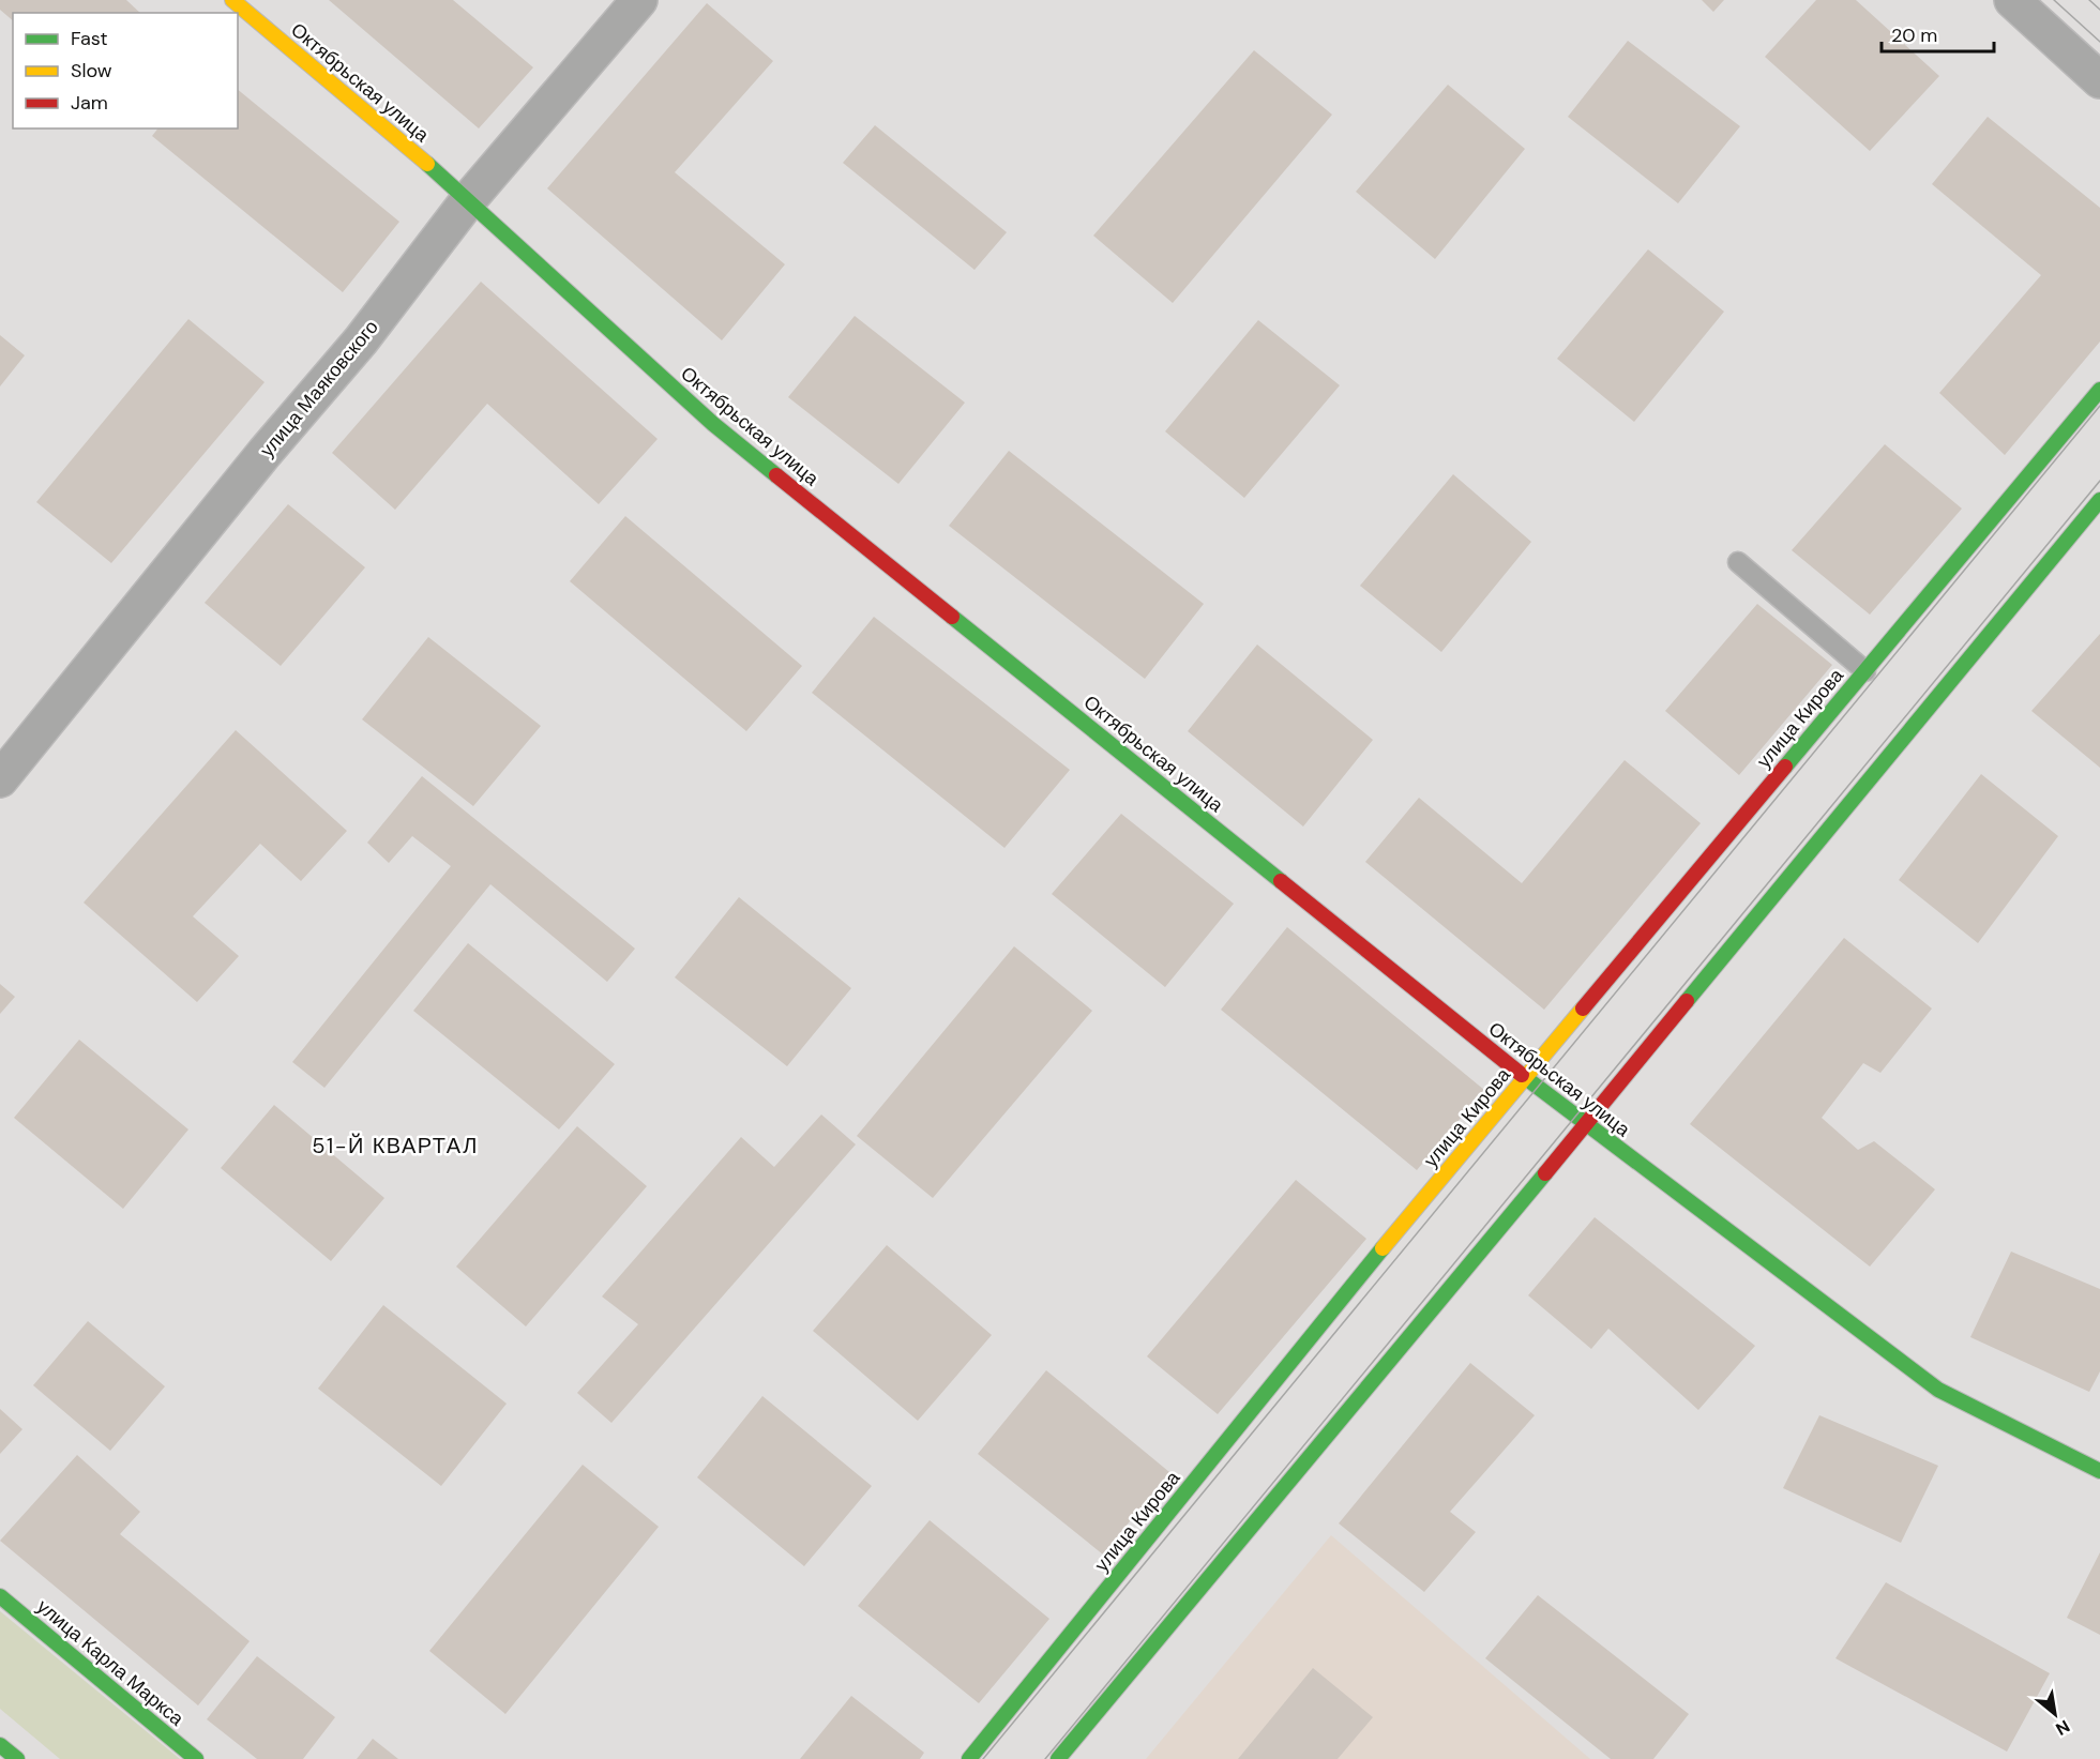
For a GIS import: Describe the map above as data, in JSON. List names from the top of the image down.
{
  "streets": {
    "street": [
      "Октябрьская улица",
      "улица Маяковского",
      "улица Кирова",
      "улица Карла Маркса"
    ]
  },
  "crossings": [
    ["Октябрьская улица", "улица Маяковского"],
    ["Октябрьская улица", "улица Кирова"]
  ],
  "districts": ["51-Й КВАРТАЛ"],
  "legend": ["Fast", "Slow", "Jam"],
  "scale_bar": "20 m",
  "north": "bottom right"
}
